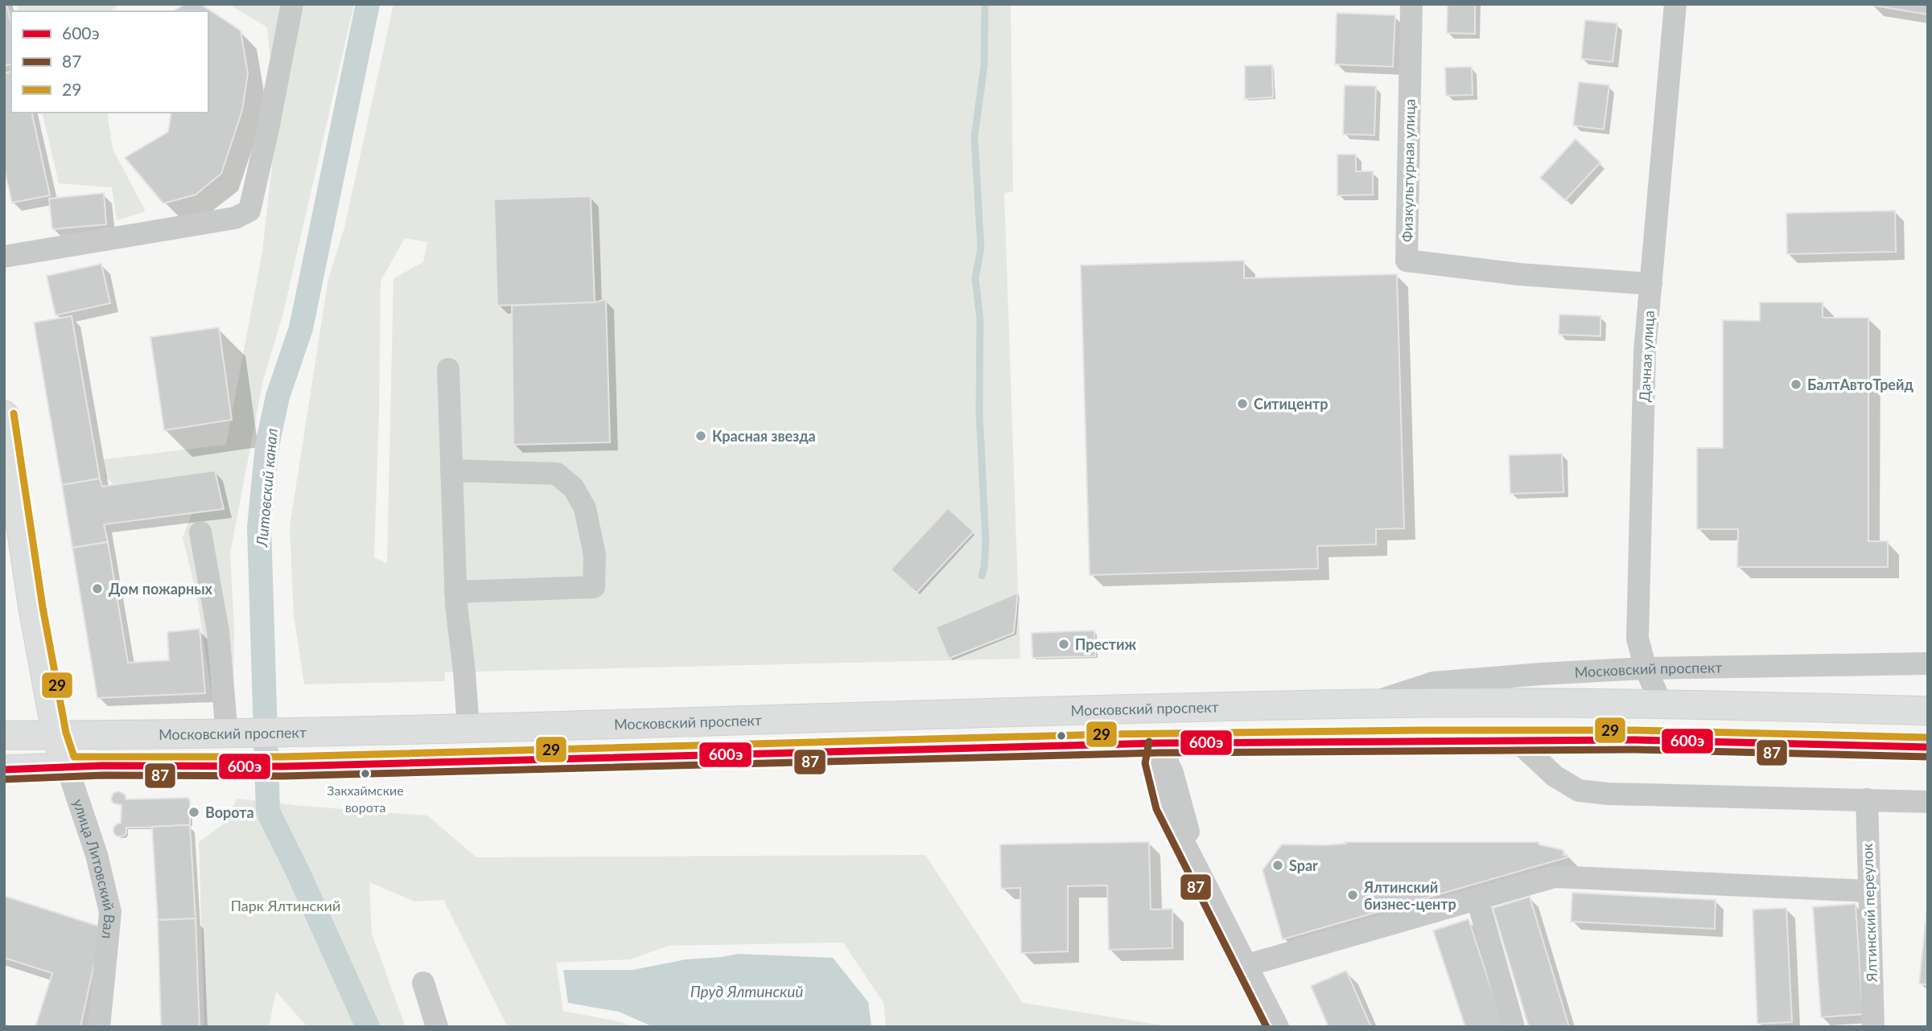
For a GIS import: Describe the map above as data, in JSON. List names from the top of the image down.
{
  "streets": {
    "main road": ["Московский проспект", "улица Литовский Вал"],
    "street": ["Физкультурная улица", "Дачная улица", "Ялтинский переулок"]
  },
  "crossings": [
    ["Физкультурная улица", "Дачная улица"],
    ["Дачная улица", "Московский проспект"],
    ["Московский проспект", "улица Литовский Вал"]
  ],
  "water": ["Литовский канал", "Пруд Ялтинский"],
  "parks": ["Парк Ялтинский"],
  "places": [
    "БалтАвтоТрейд",
    "Ситицентр",
    "Красная звезда",
    "Дом пожарных",
    "Престиж",
    "Закхаймские ворота",
    "Ворота",
    "Spar",
    "Ялтинский бизнес-центр"
  ],
  "lines": ["transit line 29", "transit line 600э", "transit line 87"],
  "legend": ["600э", "87", "29"]
}
